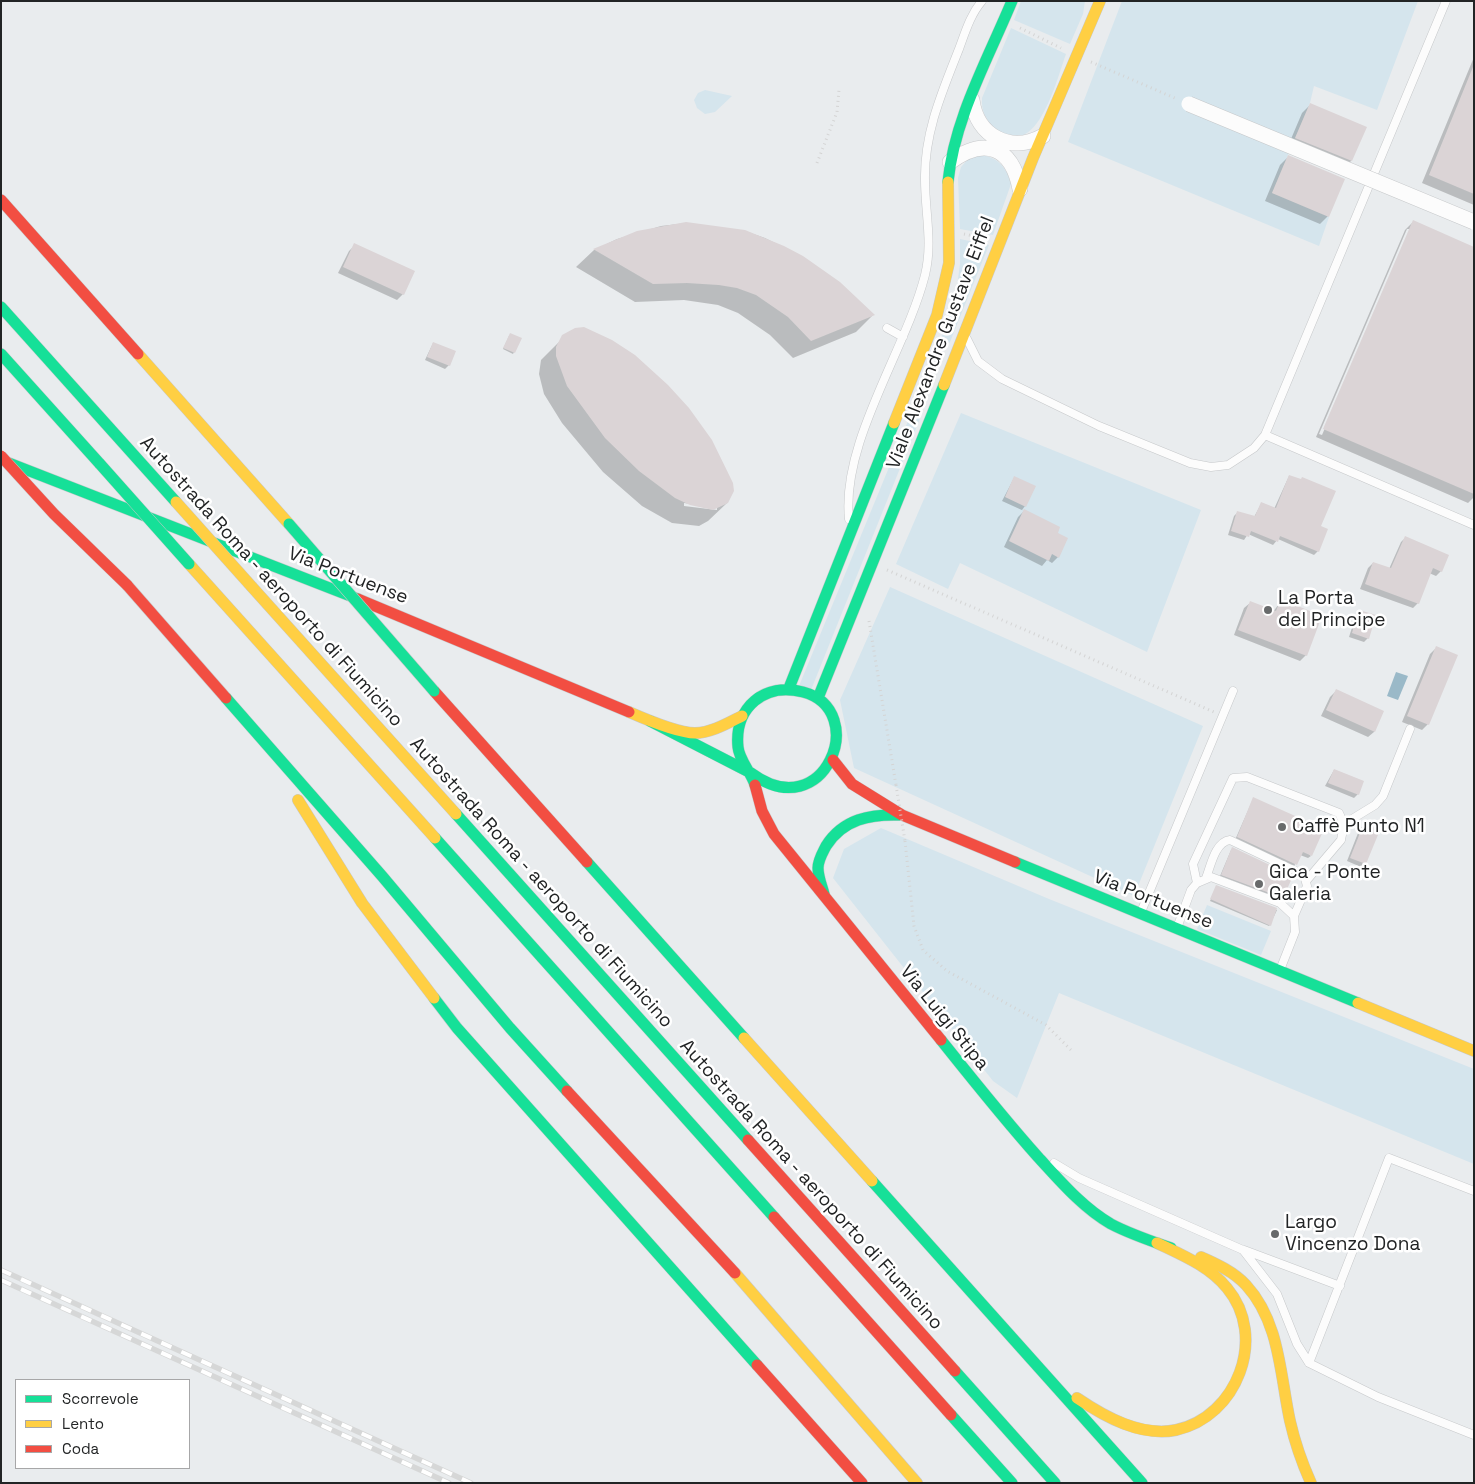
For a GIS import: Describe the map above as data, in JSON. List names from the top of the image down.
{
  "streets": {
    "main road": [
      "Viale Alexandre Gustave Eiffel",
      "Via Portuense",
      "Autostrada Roma - aeroporto di Fiumicino",
      "Via Luigi Stipa"
    ]
  },
  "crossings": [
    ["Viale Alexandre Gustave Eiffel", "Via Portuense"],
    ["Viale Alexandre Gustave Eiffel", "Via Luigi Stipa"],
    ["Via Portuense", "Via Luigi Stipa"]
  ],
  "places": [
    "La Porta del Principe",
    "Caffè Punto N1",
    "Gica - Ponte Galeria",
    "Largo Vincenzo Dona"
  ],
  "legend": ["Scorrevole", "Lento", "Coda"]
}
